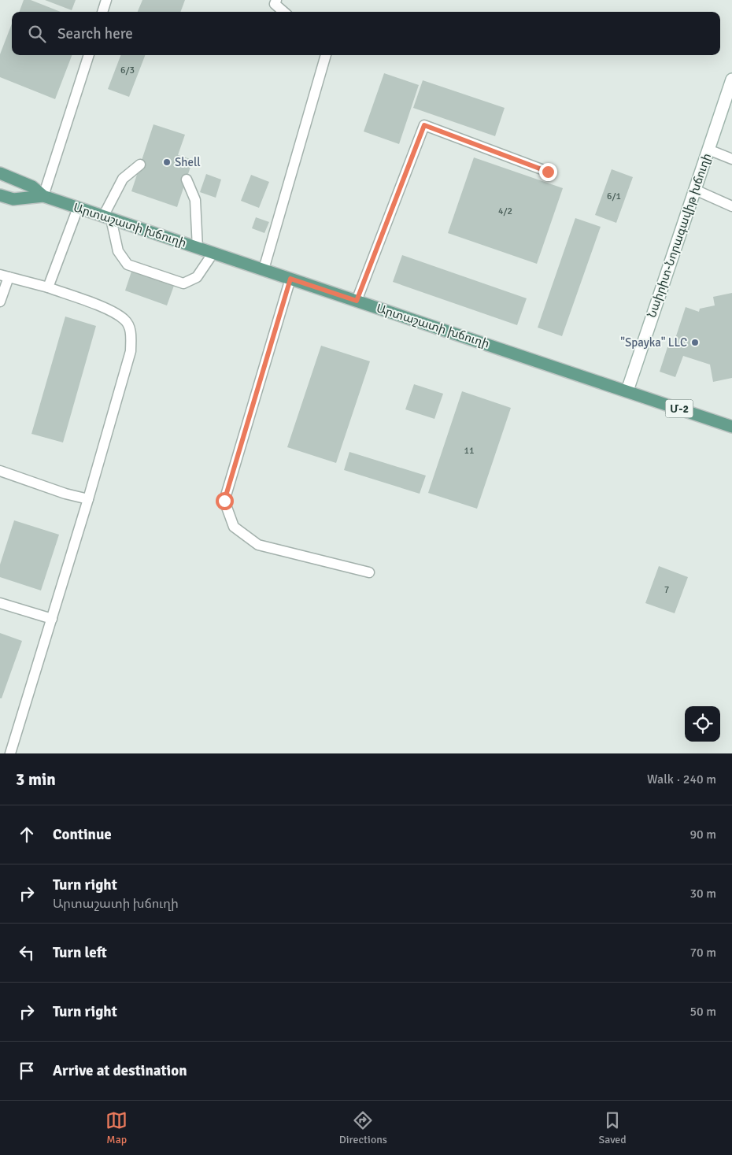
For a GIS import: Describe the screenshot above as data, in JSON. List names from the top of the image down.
{
  "streets": {
    "main road": ["Արտաշատի խճուղի", "Մ-2"],
    "street": ["Նաիրիտ-Նորագավիթ խճուղի"]
  },
  "crossings": [
    ["Արտաշատի խճուղի", "Նաիրիտ-Նորագավիթ խճուղի"]
  ],
  "places": ["Shell", "\"Spayka\" LLC"],
  "house_numbers": [
    "6/3",
    "6/1",
    "4/2",
    "11",
    "7"
  ],
  "page": {
    "search": "Search here",
    "heading": ["3 min", "Walk · 240 m"],
    "list": [
      ["Continue", "90 m"],
      ["Turn right", "Արտաշատի խճուղի", "30 m"],
      ["Turn left", "70 m"],
      ["Turn right", "50 m"],
      "Arrive at destination"
    ],
    "nav": ["Map", "Directions", "Saved"]
  }
}
